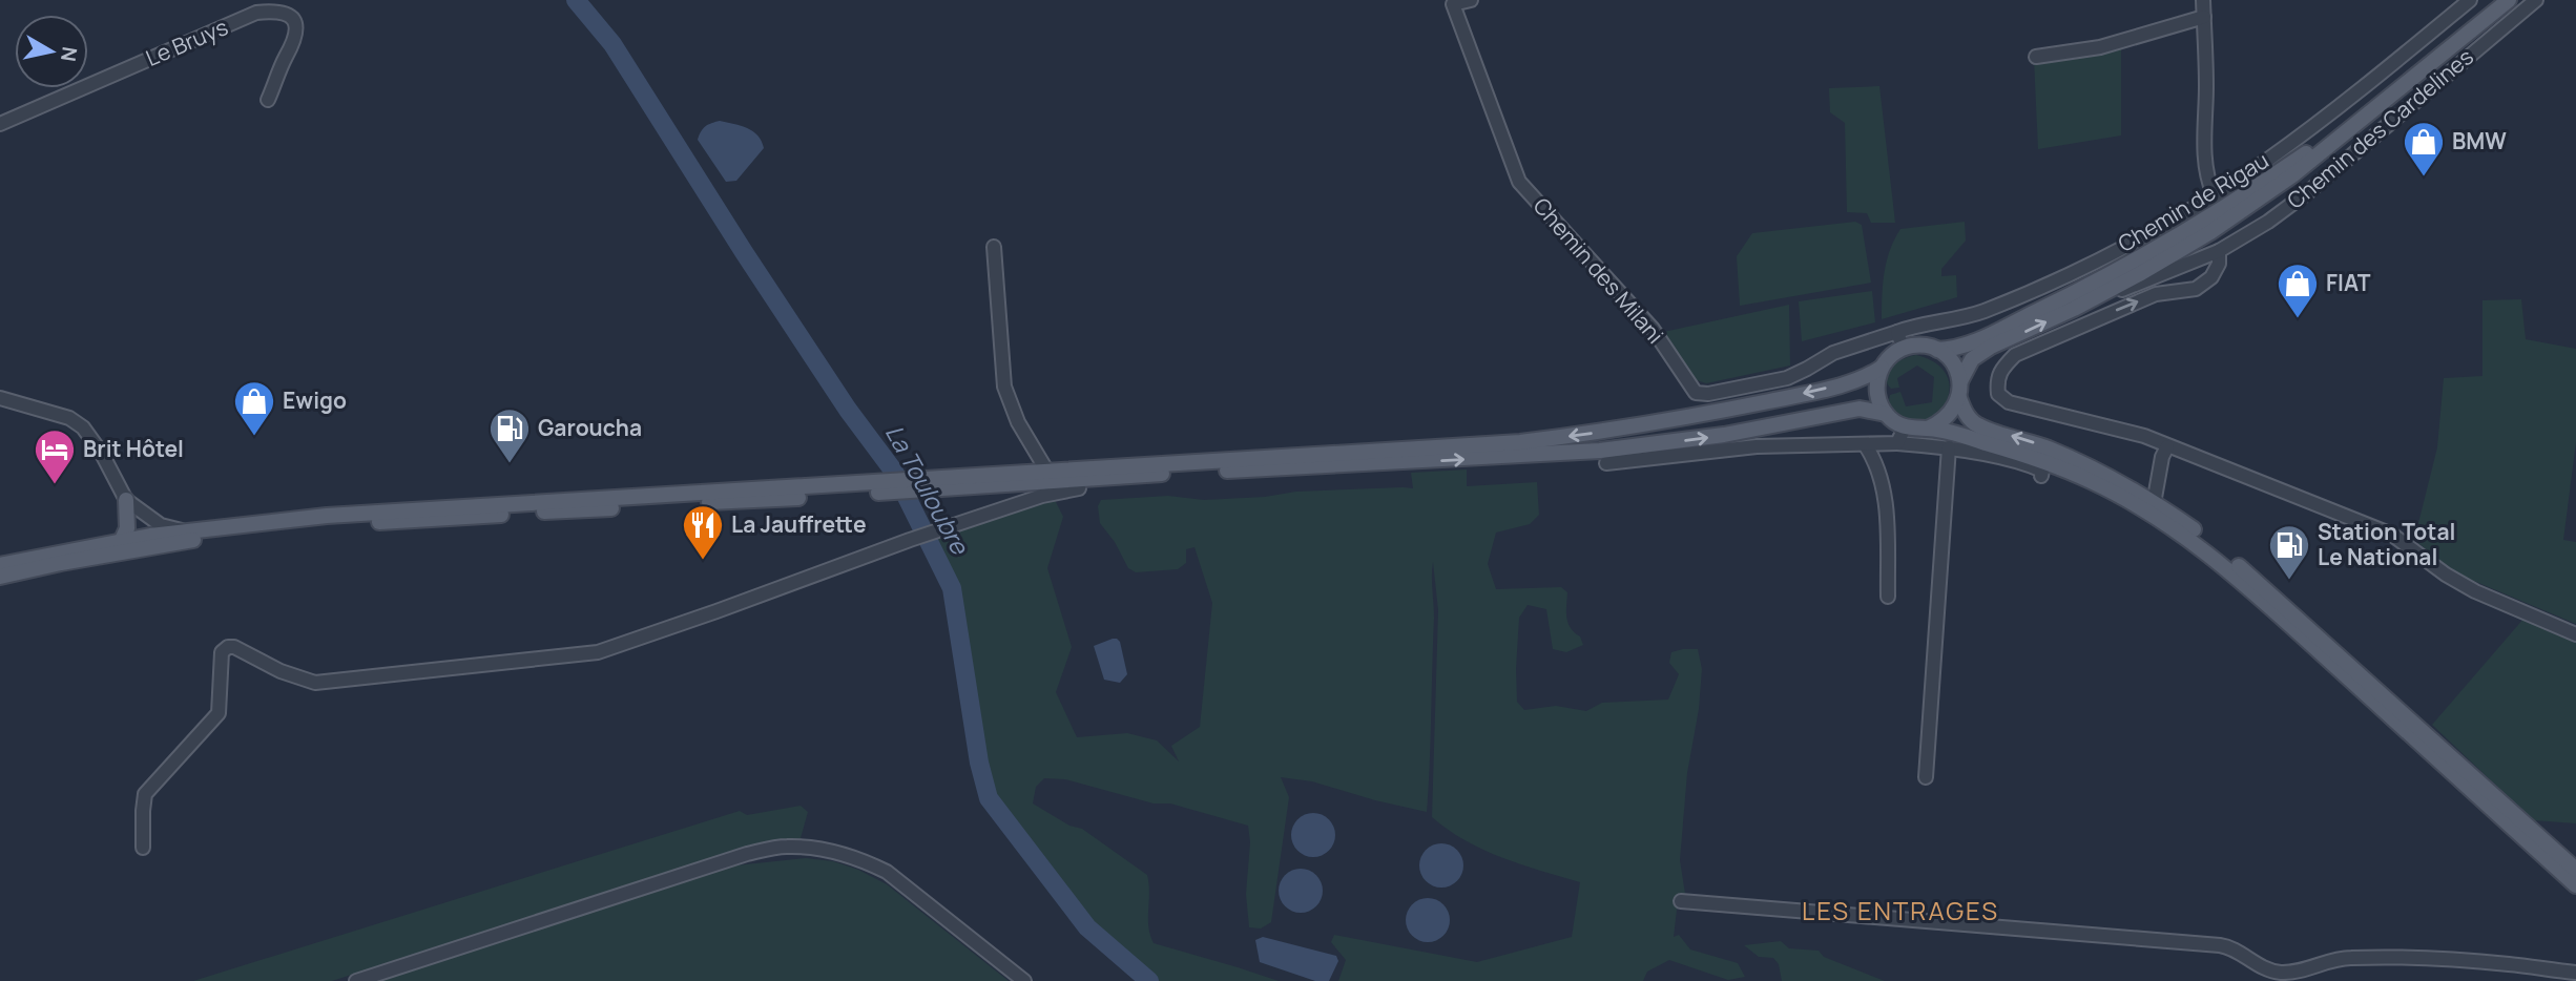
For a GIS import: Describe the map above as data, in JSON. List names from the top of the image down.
{
  "streets": {
    "street": [
      "Le Bruys",
      "Chemin des Cardelines",
      "Chemin de Rigau",
      "Chemin des Milani"
    ]
  },
  "crossings": [
    ["Chemin de Rigau", "Chemin des Milani"]
  ],
  "districts": ["LES ENTRAGES"],
  "water": ["La Touloubre"],
  "places": {
    "shop": ["BMW", "FIAT", "Ewigo"],
    "fuel station": ["Garoucha", "Station Total Le National"],
    "hotel": ["Brit Hôtel"],
    "restaurant": ["La Jauffrette"]
  },
  "north": "right"
}
